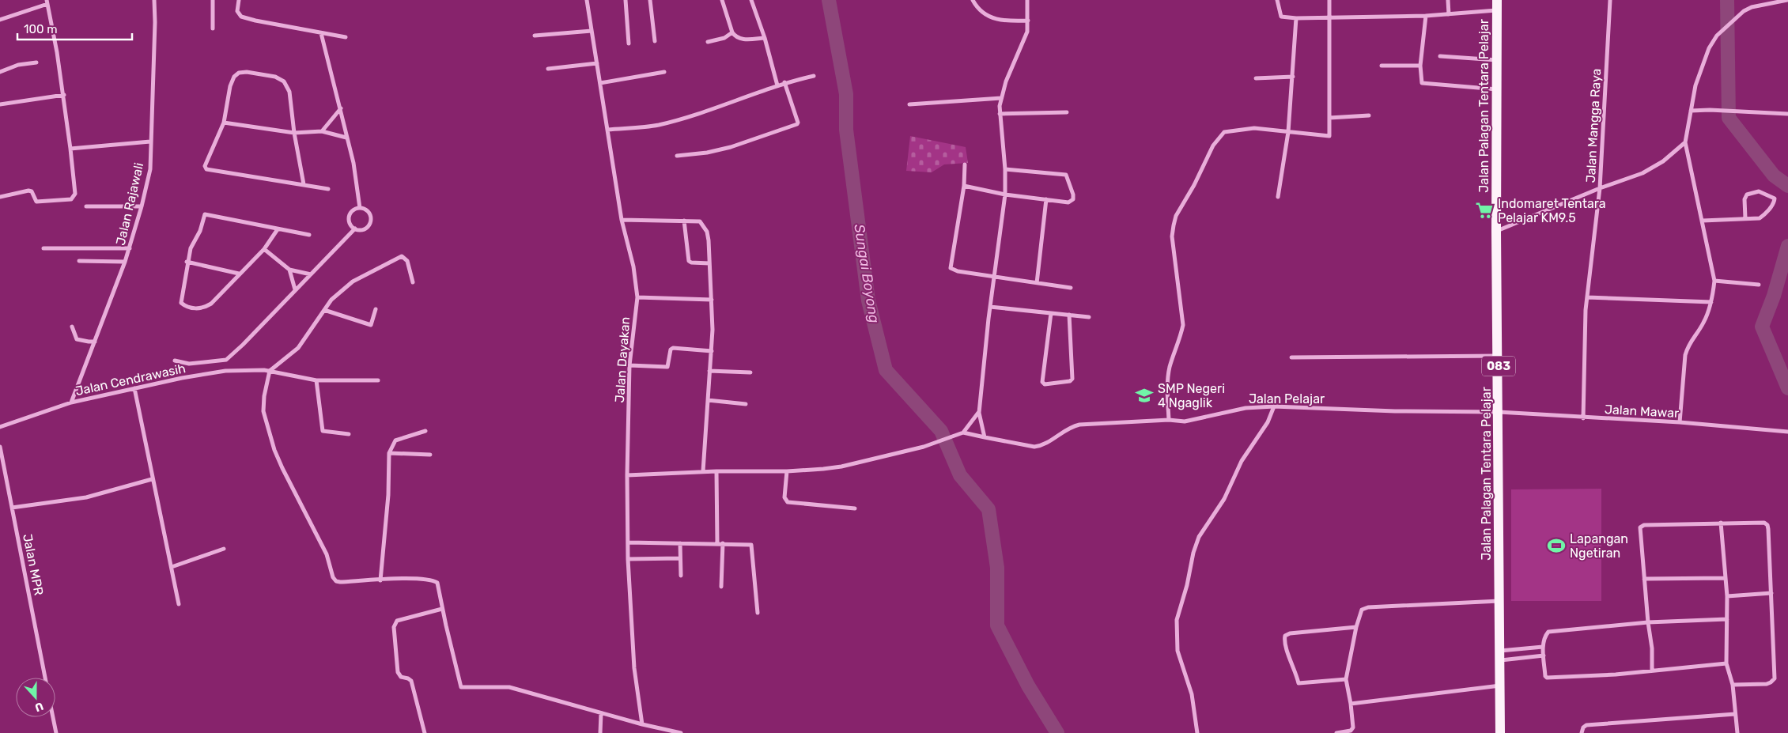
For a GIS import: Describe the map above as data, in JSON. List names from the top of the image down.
{
  "streets": {
    "main road": ["Jalan Palagan Tentara Pelajar", "083"],
    "street": [
      "Jalan Mangga Raya",
      "Jalan Rajawali",
      "Jalan Dayakan",
      "Jalan Cendrawasih",
      "Jalan Pelajar",
      "Jalan Mawar",
      "Jalan MPR"
    ]
  },
  "crossings": [
    ["Jalan Palagan Tentara Pelajar", "Jalan Pelajar"],
    ["Jalan Palagan Tentara Pelajar", "Jalan Mawar"],
    ["Jalan Mangga Raya", "Jalan Mawar"],
    ["Jalan Rajawali", "Jalan Cendrawasih"],
    ["Jalan Pelajar", "Jalan Mawar"]
  ],
  "water": ["Sungai Boyong"],
  "places": {
    "supermarket": ["Indomaret Tentara Pelajar KM9.5"],
    "school or university": ["SMP Negeri 4 Ngaglik"],
    "sports": ["Lapangan Ngetiran"]
  },
  "scale_bar": "100 m",
  "north": "bottom"
}
